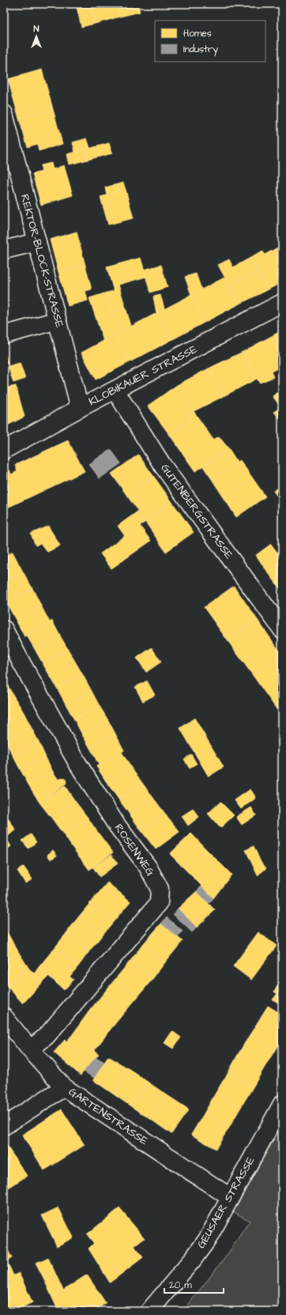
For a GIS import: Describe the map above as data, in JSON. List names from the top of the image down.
{
  "streets": {
    "street": [
      "REKTOR-BLOCK-STRASSE",
      "KLOBIKAUER STRASSE",
      "GUTENBERGSTRASSE",
      "ROSENWEG",
      "GARTENSTRASSE",
      "GEUSAER STRASSE"
    ]
  },
  "crossings": [
    ["REKTOR-BLOCK-STRASSE", "KLOBIKAUER STRASSE"],
    ["KLOBIKAUER STRASSE", "GUTENBERGSTRASSE"],
    ["ROSENWEG", "GARTENSTRASSE"],
    ["GARTENSTRASSE", "GEUSAER STRASSE"]
  ],
  "legend": ["Homes", "Industry"],
  "scale_bar": "20 m",
  "north": "top"
}
